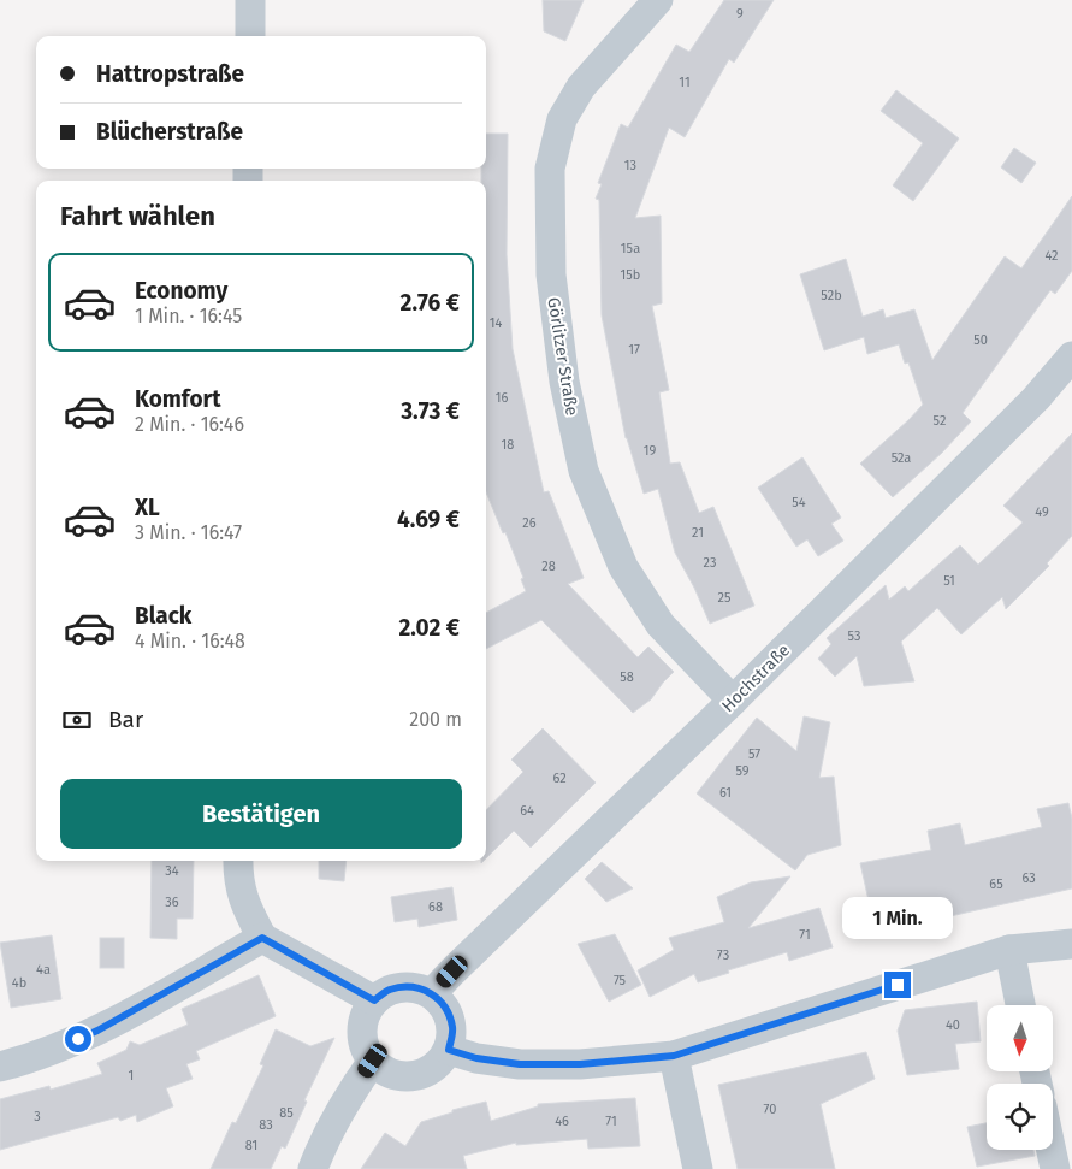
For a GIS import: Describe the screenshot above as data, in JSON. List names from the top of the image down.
{
  "streets": {
    "street": ["Görlitzer Straße", "Hochstraße"]
  },
  "crossings": [
    ["Görlitzer Straße", "Hochstraße"]
  ],
  "house_numbers": [
    "9",
    "11",
    "13",
    "15a",
    "42",
    "15b",
    "52b",
    "14",
    "50",
    "17",
    "16",
    "52",
    "18",
    "19",
    "52a",
    "54",
    "49",
    "26",
    "21",
    "23",
    "28",
    "51",
    "25",
    "53",
    "58",
    "57",
    "59",
    "62",
    "61",
    "64",
    "34",
    "63",
    "65",
    "36",
    "68",
    "71",
    "73",
    "4a",
    "75",
    "4b",
    "40",
    "1",
    "70",
    "85",
    "3",
    "46",
    "71",
    "83",
    "81"
  ],
  "north": "bottom",
  "page": {
    "banner": ["Hattropstraße", "Blücherstraße"],
    "heading": "Fahrt wählen",
    "list": [
      {
        "name": "Economy",
        "note": "1 Min. · 16:45",
        "value": "2.76 €"
      },
      {
        "name": "Komfort",
        "note": "2 Min. · 16:46",
        "value": "3.73 €"
      },
      {
        "name": "XL",
        "note": "3 Min. · 16:47",
        "value": "4.69 €"
      },
      {
        "name": "Black",
        "note": "4 Min. · 16:48",
        "value": "2.02 €"
      }
    ],
    "pay": ["Bar", "200 m"],
    "buttons": "Bestätigen",
    "bubble": "1 Min."
  }
}
